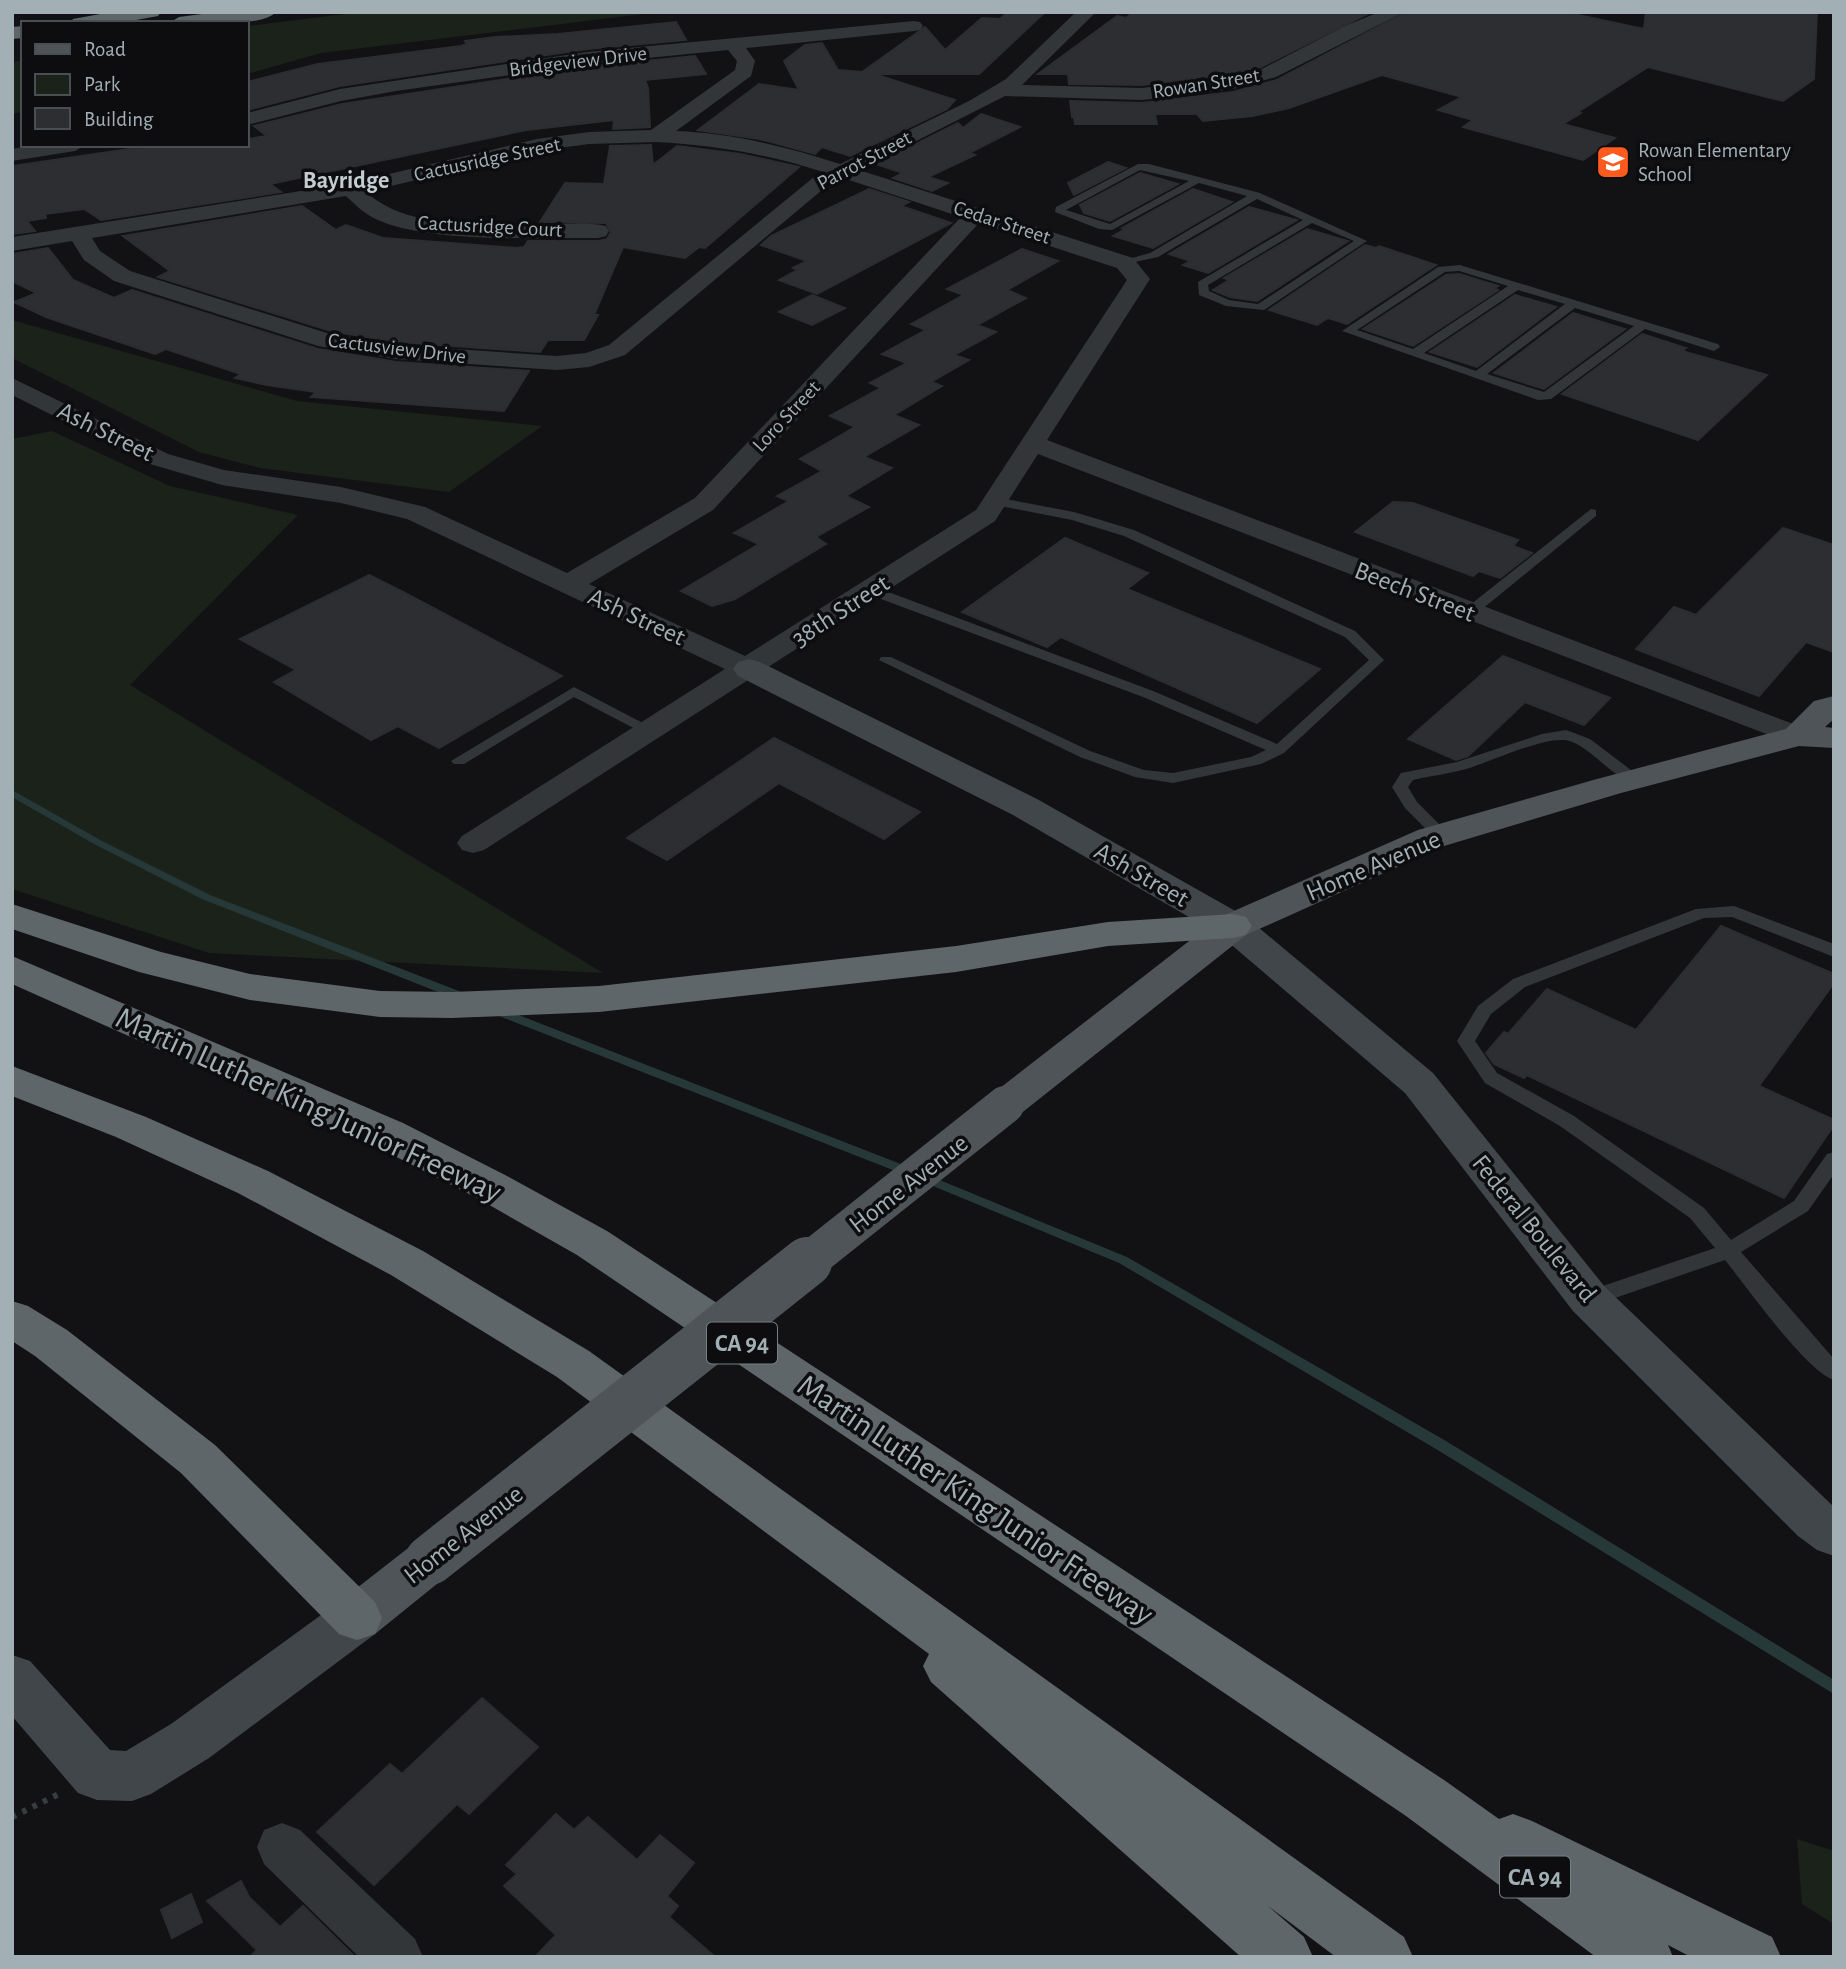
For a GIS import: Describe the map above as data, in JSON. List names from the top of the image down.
{
  "streets": {
    "highway": ["Martin Luther King Junior Freeway", "CA 94"],
    "main road": ["Home Avenue"],
    "street": [
      "Bridgeview Drive",
      "Rowan Street",
      "Cactusridge Street",
      "Parrot Street",
      "Cedar Street",
      "Cactusridge Court",
      "Cactusview Drive",
      "Loro Street",
      "Ash Street",
      "Beech Street",
      "38th Street",
      "Federal Boulevard"
    ]
  },
  "crossings": [
    ["Rowan Street", "Parrot Street"],
    ["Cactusridge Street", "Parrot Street"],
    ["Cactusridge Street", "Cedar Street"],
    ["Cactusridge Street", "Cactusridge Court"],
    ["Cactusridge Street", "Cactusview Drive"],
    ["Parrot Street", "Cedar Street"],
    ["Parrot Street", "Cactusview Drive"],
    ["Cedar Street", "Loro Street"],
    ["Cedar Street", "38th Street"],
    ["Loro Street", "Ash Street"],
    ["Ash Street", "38th Street"],
    ["Ash Street", "Home Avenue"],
    ["Ash Street", "Federal Boulevard"],
    ["Beech Street", "38th Street"],
    ["Beech Street", "Home Avenue"],
    ["Home Avenue", "Federal Boulevard"]
  ],
  "districts": ["Bayridge"],
  "places": {
    "school or university": ["Rowan Elementary School"]
  },
  "legend": ["Road", "Park", "Building"]
}
